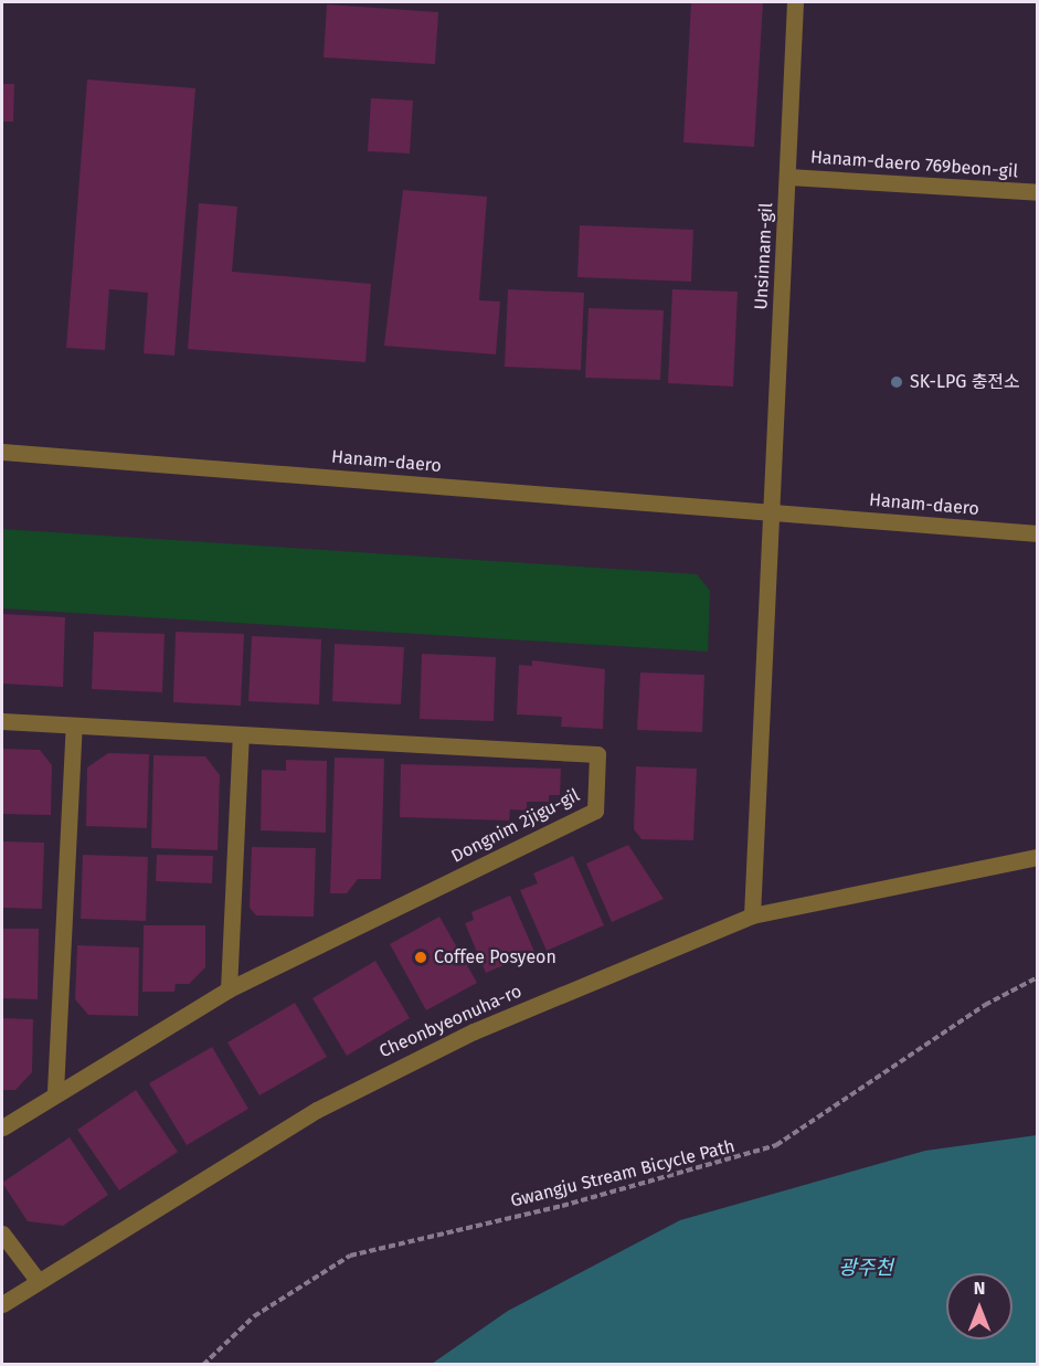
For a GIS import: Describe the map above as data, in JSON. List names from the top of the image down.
{
  "streets": {
    "street": [
      "Hanam-daero 769beon-gil",
      "Unsinnam-gil",
      "Hanam-daero",
      "Dongnim 2jigu-gil",
      "Cheonbyeonuha-ro"
    ],
    "path": ["Gwangju Stream Bicycle Path"]
  },
  "crossings": [
    ["Hanam-daero 769beon-gil", "Unsinnam-gil"],
    ["Unsinnam-gil", "Hanam-daero"]
  ],
  "water": ["광주천"],
  "places": ["SK-LPG 충전소", "Coffee Posyeon"],
  "north": "top"
}
